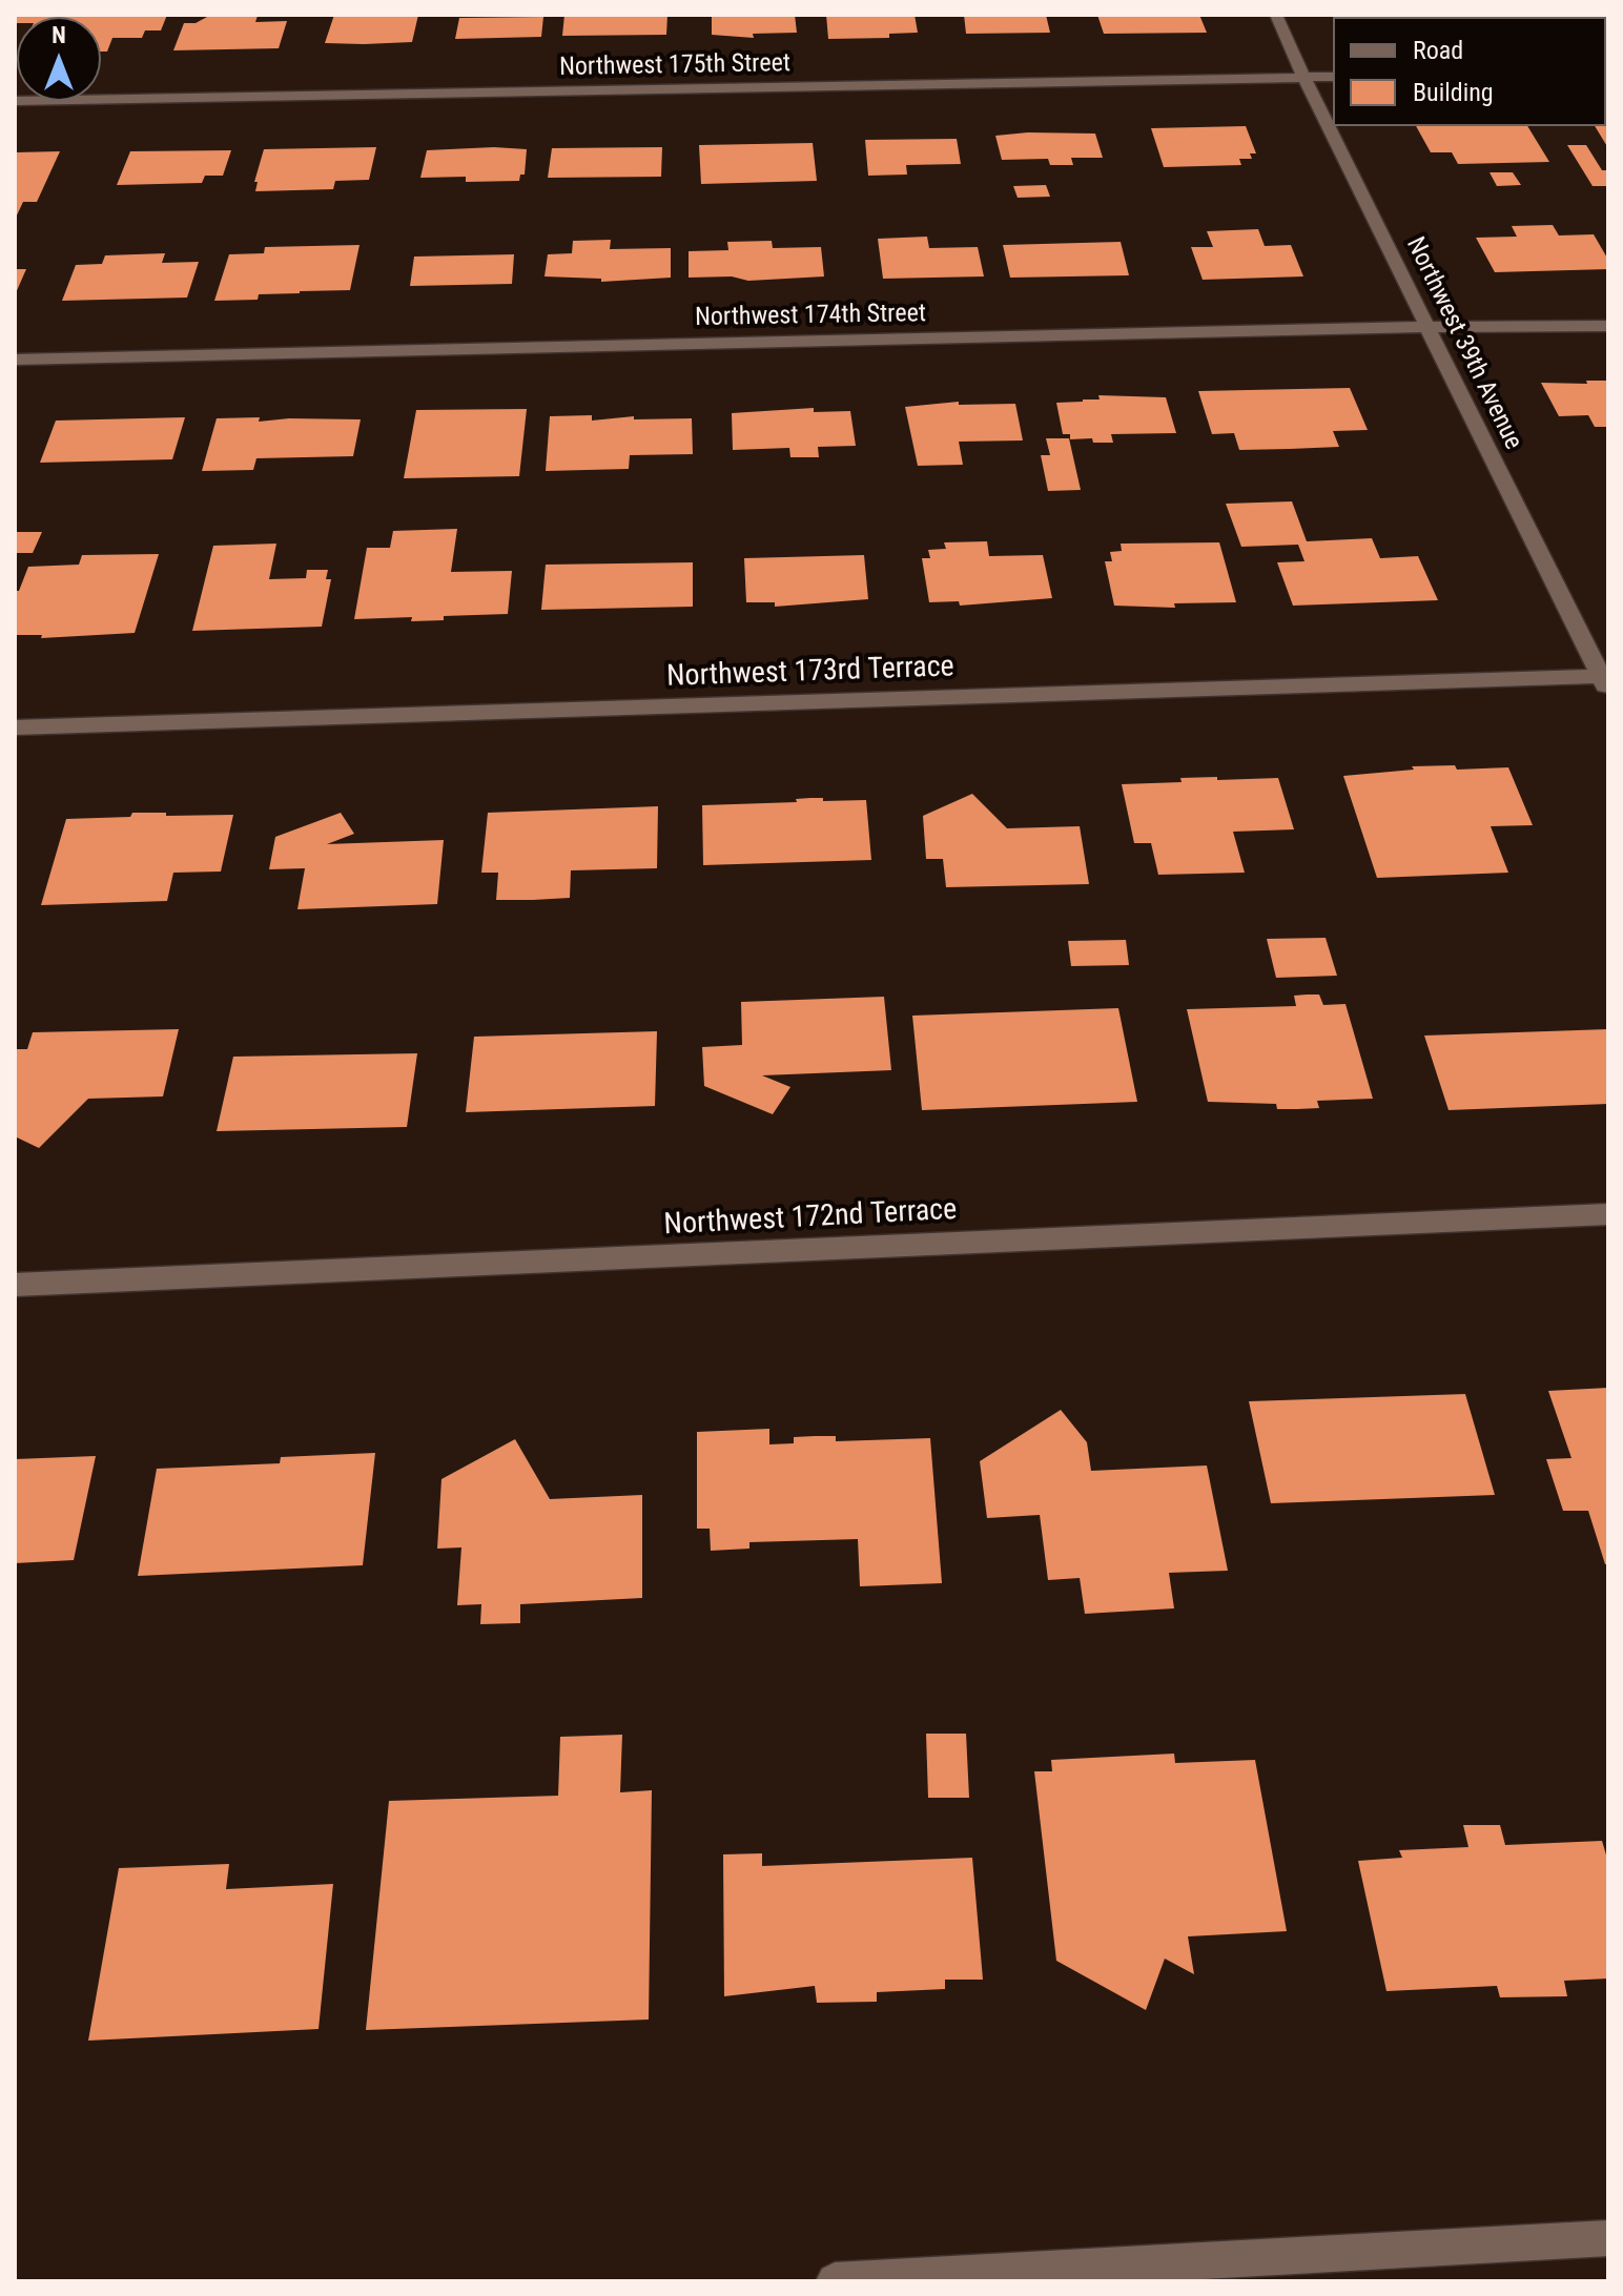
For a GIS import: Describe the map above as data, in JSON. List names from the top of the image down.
{
  "streets": {
    "street": [
      "Northwest 175th Street",
      "Northwest 174th Street",
      "Northwest 39th Avenue",
      "Northwest 173rd Terrace",
      "Northwest 172nd Terrace"
    ]
  },
  "crossings": [
    ["Northwest 175th Street", "Northwest 39th Avenue"],
    ["Northwest 174th Street", "Northwest 39th Avenue"],
    ["Northwest 39th Avenue", "Northwest 173rd Terrace"]
  ],
  "legend": ["Road", "Building"],
  "north": "top"
}
